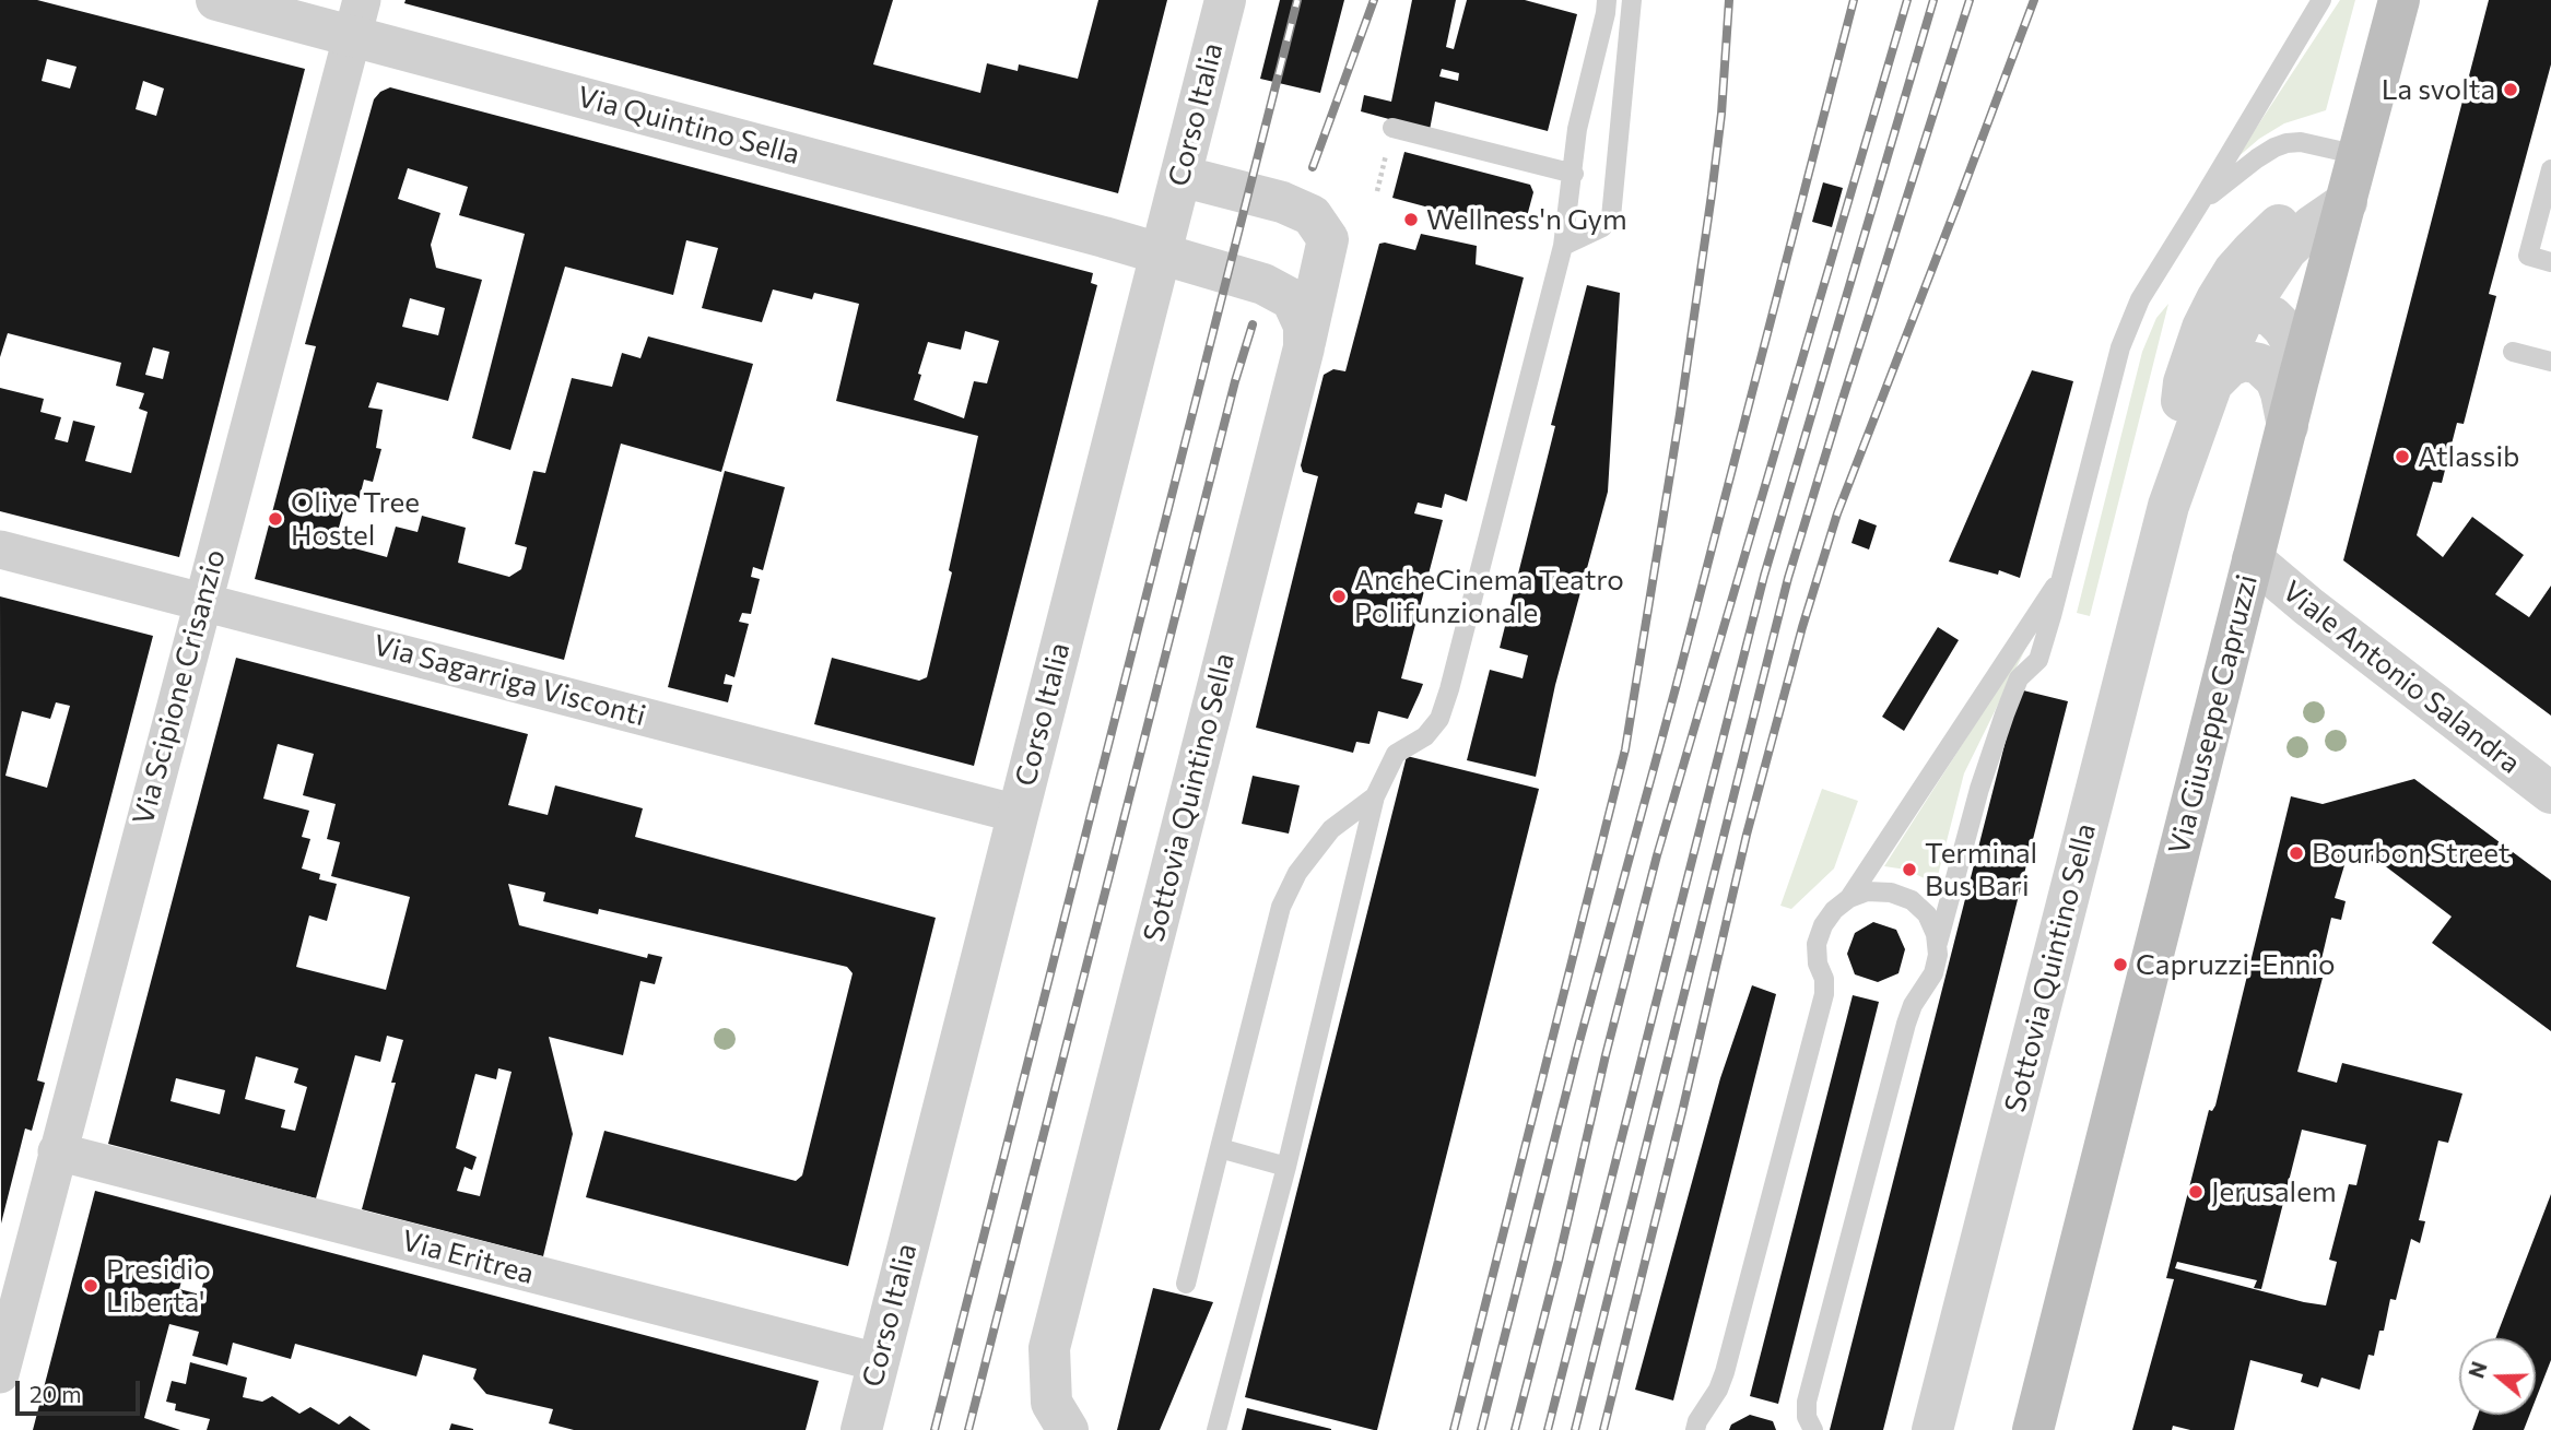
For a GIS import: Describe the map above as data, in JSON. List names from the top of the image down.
{
  "streets": {
    "main road": ["Via Giuseppe Capruzzi"],
    "street": [
      "Corso Italia",
      "Via Quintino Sella",
      "Viale Antonio Salandra",
      "Via Sagarriga Visconti",
      "Via Scipione Crisanzio",
      "Sottovia Quintino Sella",
      "Via Eritrea"
    ]
  },
  "crossings": [
    ["Corso Italia", "Via Quintino Sella"],
    ["Corso Italia", "Via Sagarriga Visconti"],
    ["Corso Italia", "Sottovia Quintino Sella"],
    ["Corso Italia", "Via Eritrea"],
    ["Via Quintino Sella", "Via Scipione Crisanzio"],
    ["Via Quintino Sella", "Sottovia Quintino Sella"],
    ["Viale Antonio Salandra", "Via Giuseppe Capruzzi"],
    ["Via Sagarriga Visconti", "Via Scipione Crisanzio"],
    ["Via Scipione Crisanzio", "Via Eritrea"],
    ["Via Giuseppe Capruzzi", "Sottovia Quintino Sella"]
  ],
  "places": [
    "La svolta",
    "Wellness'n Gym",
    "Atlassib",
    "Olive Tree Hostel",
    "AncheCinema Teatro Polifunzionale",
    "Bourbon Street",
    "Terminal Bus Bari",
    "Capruzzi-Ennio",
    "Jerusalem",
    "Presidio Liberta'"
  ],
  "scale_bar": "20 m",
  "north": "left"
}
